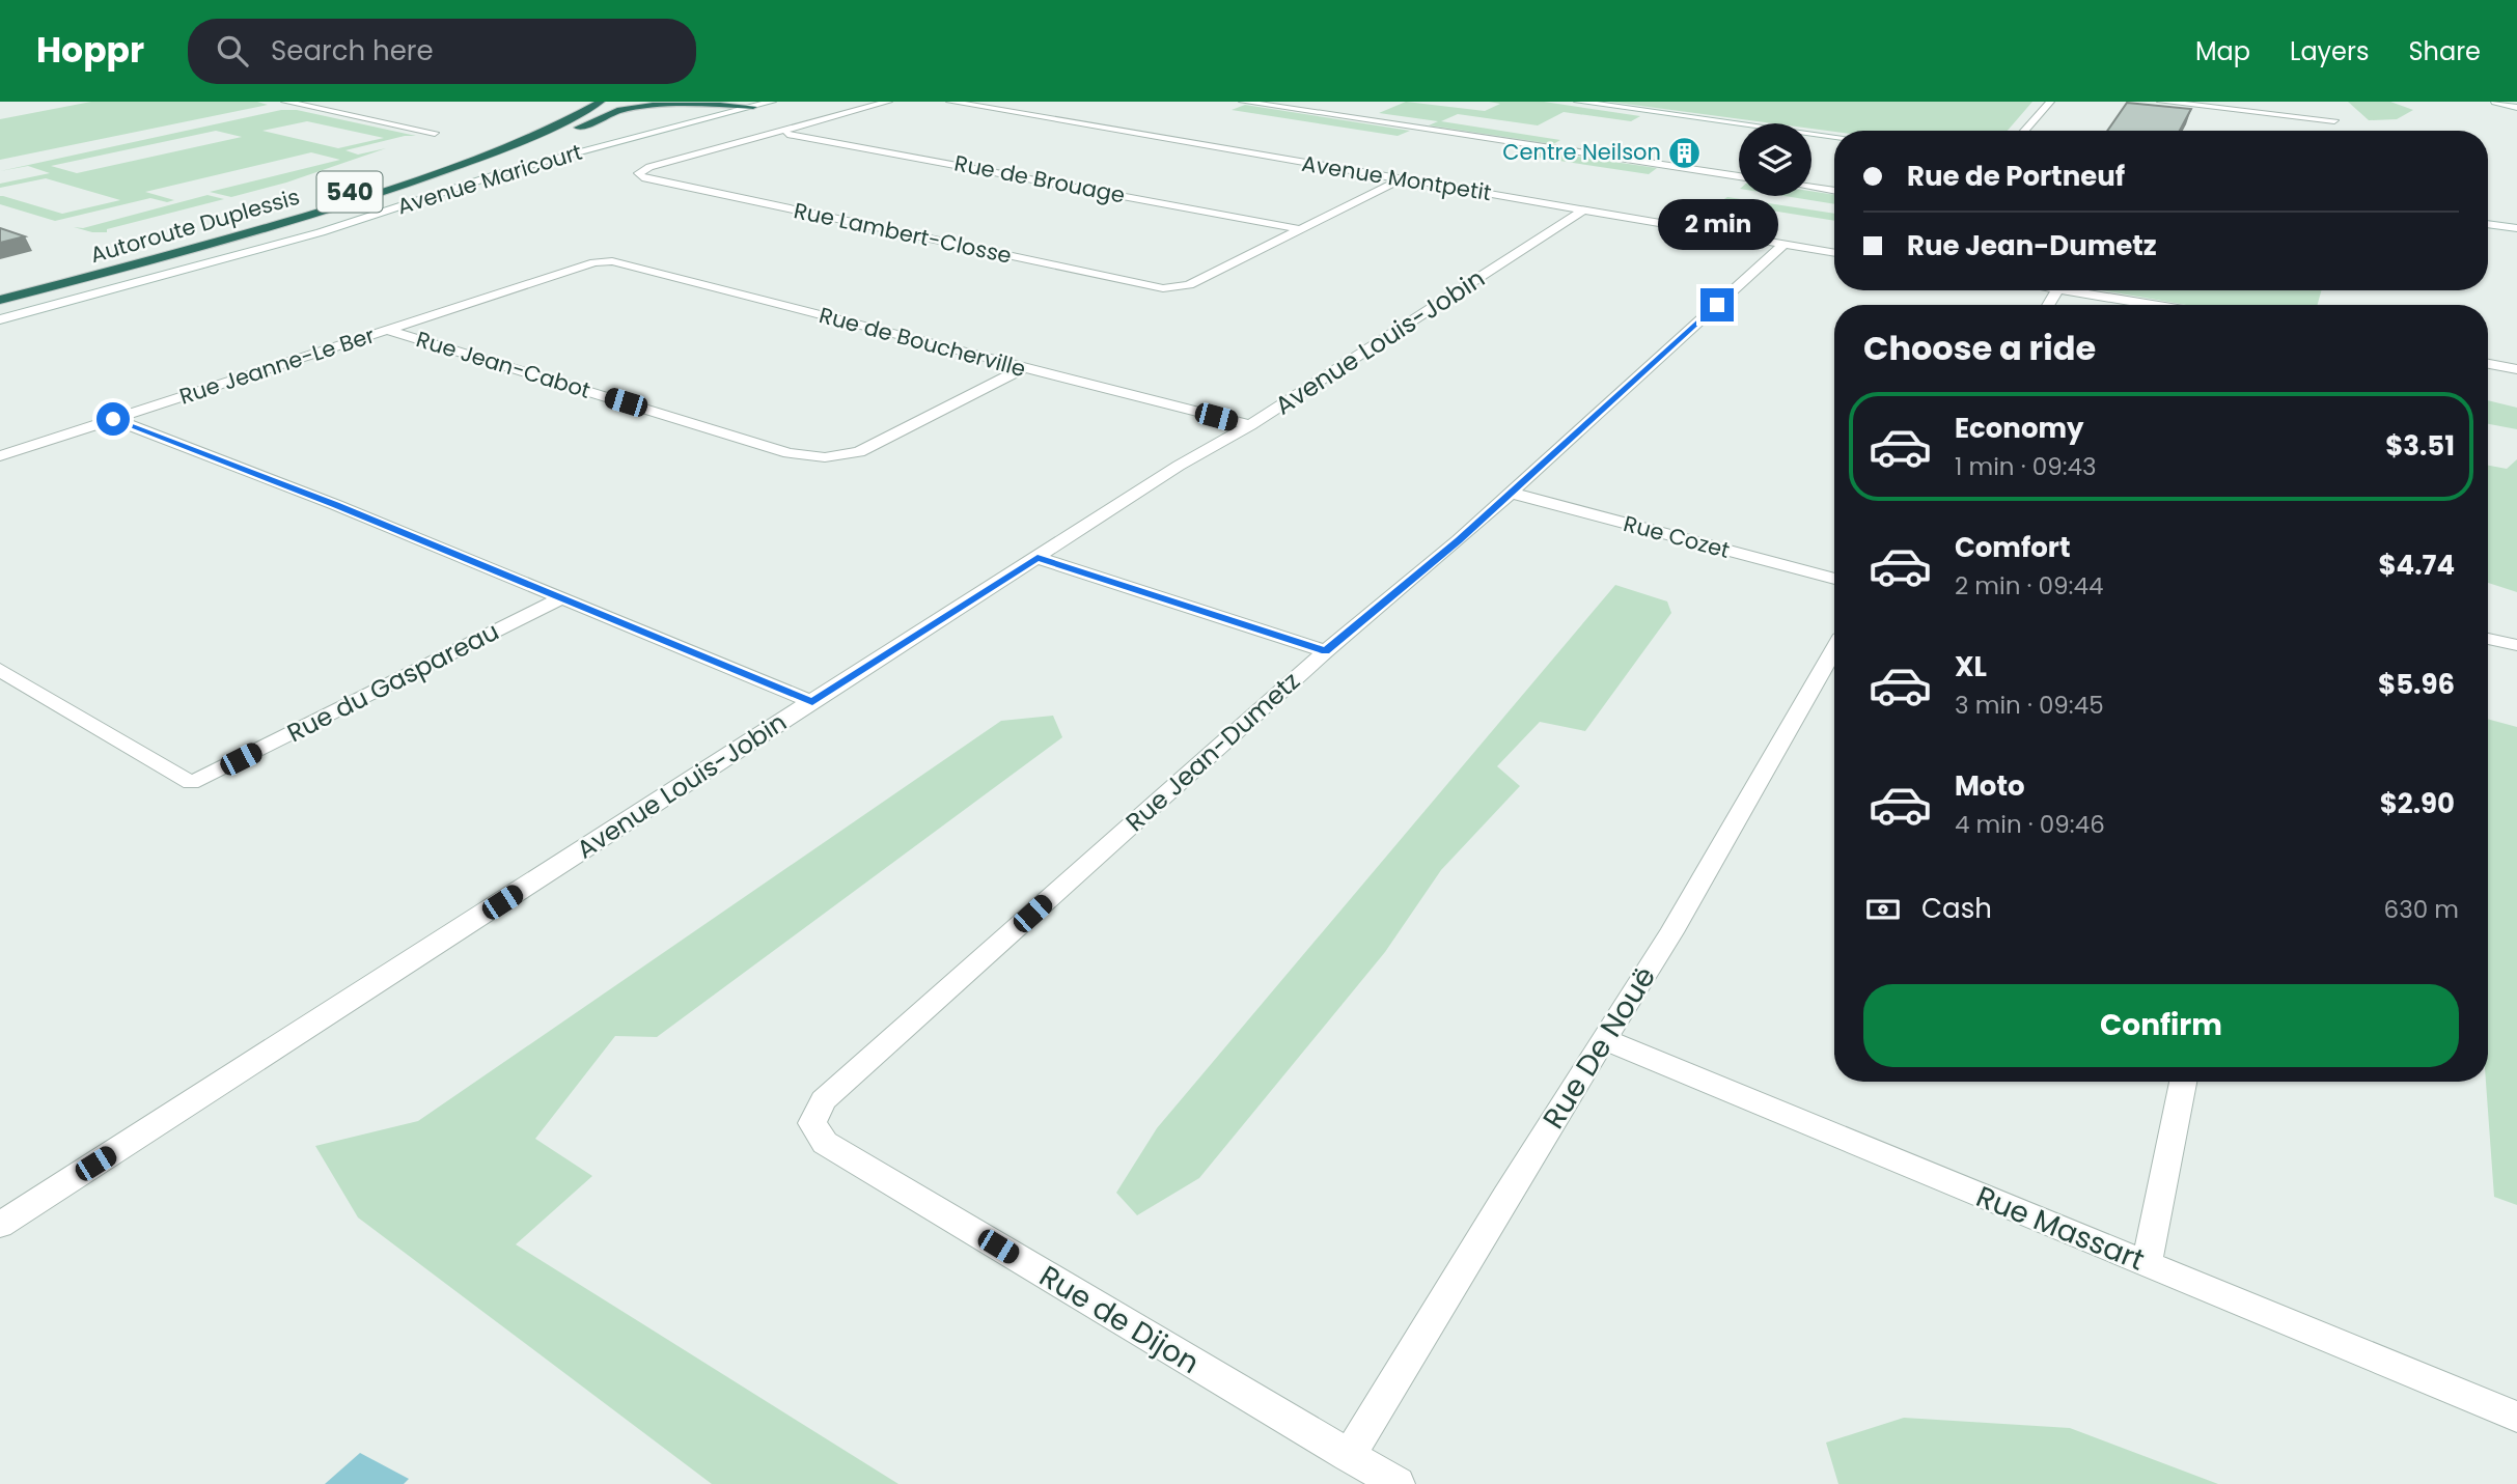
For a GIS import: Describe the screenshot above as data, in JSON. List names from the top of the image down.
{
  "streets": {
    "highway": ["540", "Autoroute Duplessis"],
    "street": [
      "Avenue Montpetit",
      "Avenue Maricourt",
      "Rue de Brouage",
      "Rue Lambert-Closse",
      "Rue de Boucherville",
      "Avenue Louis-Jobin",
      "Rue Jean-Cabot",
      "Rue Jeanne-Le Ber",
      "Rue Cozet",
      "Rue du Gaspareau",
      "Rue Jean-Dumetz",
      "Rue De Nouë",
      "Rue Massart",
      "Rue de Dijon"
    ]
  },
  "crossings": [
    ["Avenue Montpetit", "Rue Lambert-Closse"],
    ["Avenue Montpetit", "Avenue Louis-Jobin"],
    ["Avenue Montpetit", "Rue Jean-Dumetz"],
    ["Rue de Brouage", "Rue Lambert-Closse"],
    ["Rue de Boucherville", "Avenue Louis-Jobin"],
    ["Rue de Boucherville", "Rue Jean-Cabot"],
    ["Rue de Boucherville", "Rue Jeanne-Le Ber"],
    ["Rue Jean-Cabot", "Rue Jeanne-Le Ber"],
    ["Rue Cozet", "Rue Jean-Dumetz"],
    ["Rue Jean-Dumetz", "Rue de Dijon"],
    ["Rue De Nouë", "Rue Massart"],
    ["Rue De Nouë", "Rue de Dijon"]
  ],
  "places": {
    "building": ["Centre Neilson"]
  },
  "page": {
    "header": "Hoppr",
    "search": "Search here",
    "nav": ["Map", "Layers", "Share"],
    "banner": ["Rue de Portneuf", "Rue Jean-Dumetz"],
    "bubble": "2 min",
    "heading": "Choose a ride",
    "list": [
      {
        "name": "Economy",
        "note": "1 min · 09:43",
        "value": "$3.51"
      },
      {
        "name": "Comfort",
        "note": "2 min · 09:44",
        "value": "$4.74"
      },
      {
        "name": "XL",
        "note": "3 min · 09:45",
        "value": "$5.96"
      },
      {
        "name": "Moto",
        "note": "4 min · 09:46",
        "value": "$2.90"
      }
    ],
    "pay": ["Cash", "630 m"],
    "buttons": "Confirm"
  }
}
